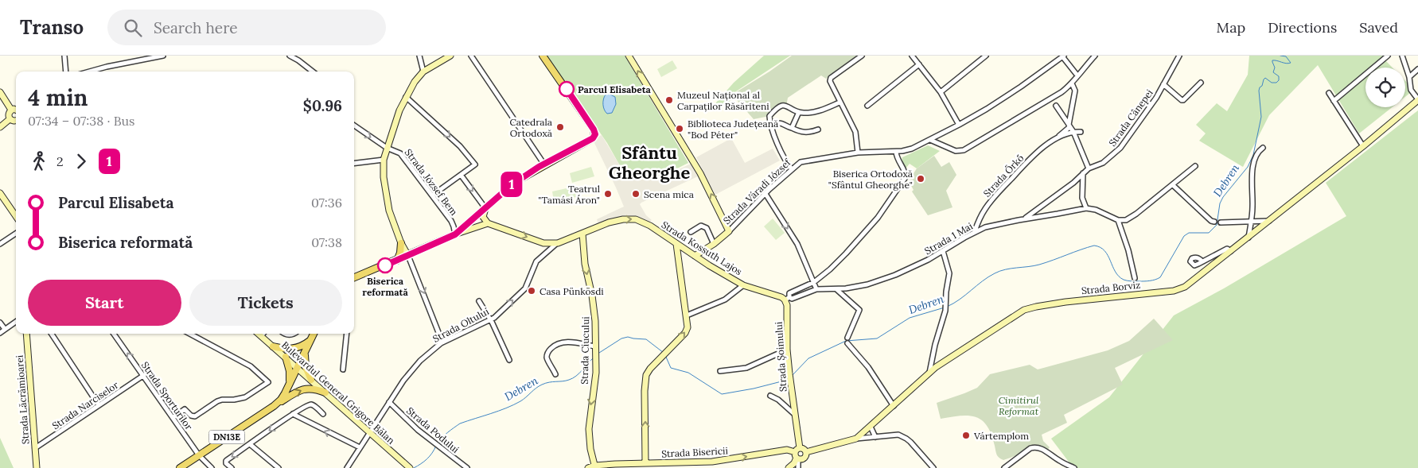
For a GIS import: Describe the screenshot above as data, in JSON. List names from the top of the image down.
{
  "streets": {
    "main road": [
      "Strada Váradi József",
      "Strada Kossuth Lajos",
      "Strada Borviz",
      "Strada Ciucului",
      "Strada Șoimului",
      "Bulevardul General Grigore Bălan",
      "Strada Lăcrămioarei",
      "DN13E",
      "Strada Bisericii"
    ],
    "street": [
      "Strada Cânepei",
      "Strada Őrkő",
      "Strada József Bem",
      "Strada 1 Mai",
      "Strada Oltului",
      "Strada Sporturilor",
      "Strada Narciselor",
      "Strada Podului"
    ]
  },
  "crossings": [
    ["Strada Cânepei", "Strada 1 Mai"],
    ["Strada Őrkő", "Strada 1 Mai"],
    ["Strada Váradi József", "Strada Kossuth Lajos"],
    ["Strada 1 Mai", "Strada Kossuth Lajos"],
    ["Strada 1 Mai", "Strada Șoimului"],
    ["Strada Kossuth Lajos", "Strada Oltului"],
    ["Strada Kossuth Lajos", "Strada Ciucului"],
    ["Strada Kossuth Lajos", "Strada Șoimului"],
    ["Strada Oltului", "Bulevardul General Grigore Bălan"],
    ["Strada Oltului", "Strada Podului"],
    ["Strada Ciucului", "Strada Bisericii"],
    ["Strada Șoimului", "Strada Bisericii"],
    ["Bulevardul General Grigore Bălan", "DN13E"],
    ["Strada Sporturilor", "Strada Narciselor"],
    ["Strada Sporturilor", "DN13E"],
    ["Strada Lăcrămioarei", "Strada Narciselor"]
  ],
  "one_way": ["Strada Kossuth Lajos", "Strada Ciucului", "Strada Bisericii"],
  "districts": ["Sfântu Gheorghe"],
  "water": ["Debren"],
  "parks": ["Cimitirul Reformat"],
  "places": [
    "Parcul Elisabeta",
    "Muzeul Național al Carpaților Răsăriteni",
    "Catedrala Ortodoxă",
    "Biblioteca Județeană \"Bod Péter\"",
    "Biserica Ortodoxă \"Sfântul Gheorghe\"",
    "Teatrul \"Tamási Áron\"",
    "Scena mica",
    "Biserica reformată",
    "Casa Pünkösdi",
    "Vártemplom"
  ],
  "lines": ["bus line 1"],
  "page": {
    "header": "Transo",
    "search": "Search here",
    "nav": ["Map", "Directions", "Saved"],
    "on_map": "1",
    "heading": ["4 min", "07:34 – 07:38 · Bus", "$0.96"],
    "legs": ["2", "1"],
    "list": [
      {
        "name": "Parcul Elisabeta",
        "value": "07:36"
      },
      {
        "name": "Biserica reformată",
        "value": "07:38"
      }
    ],
    "buttons": ["Start", "Tickets"]
  }
}
